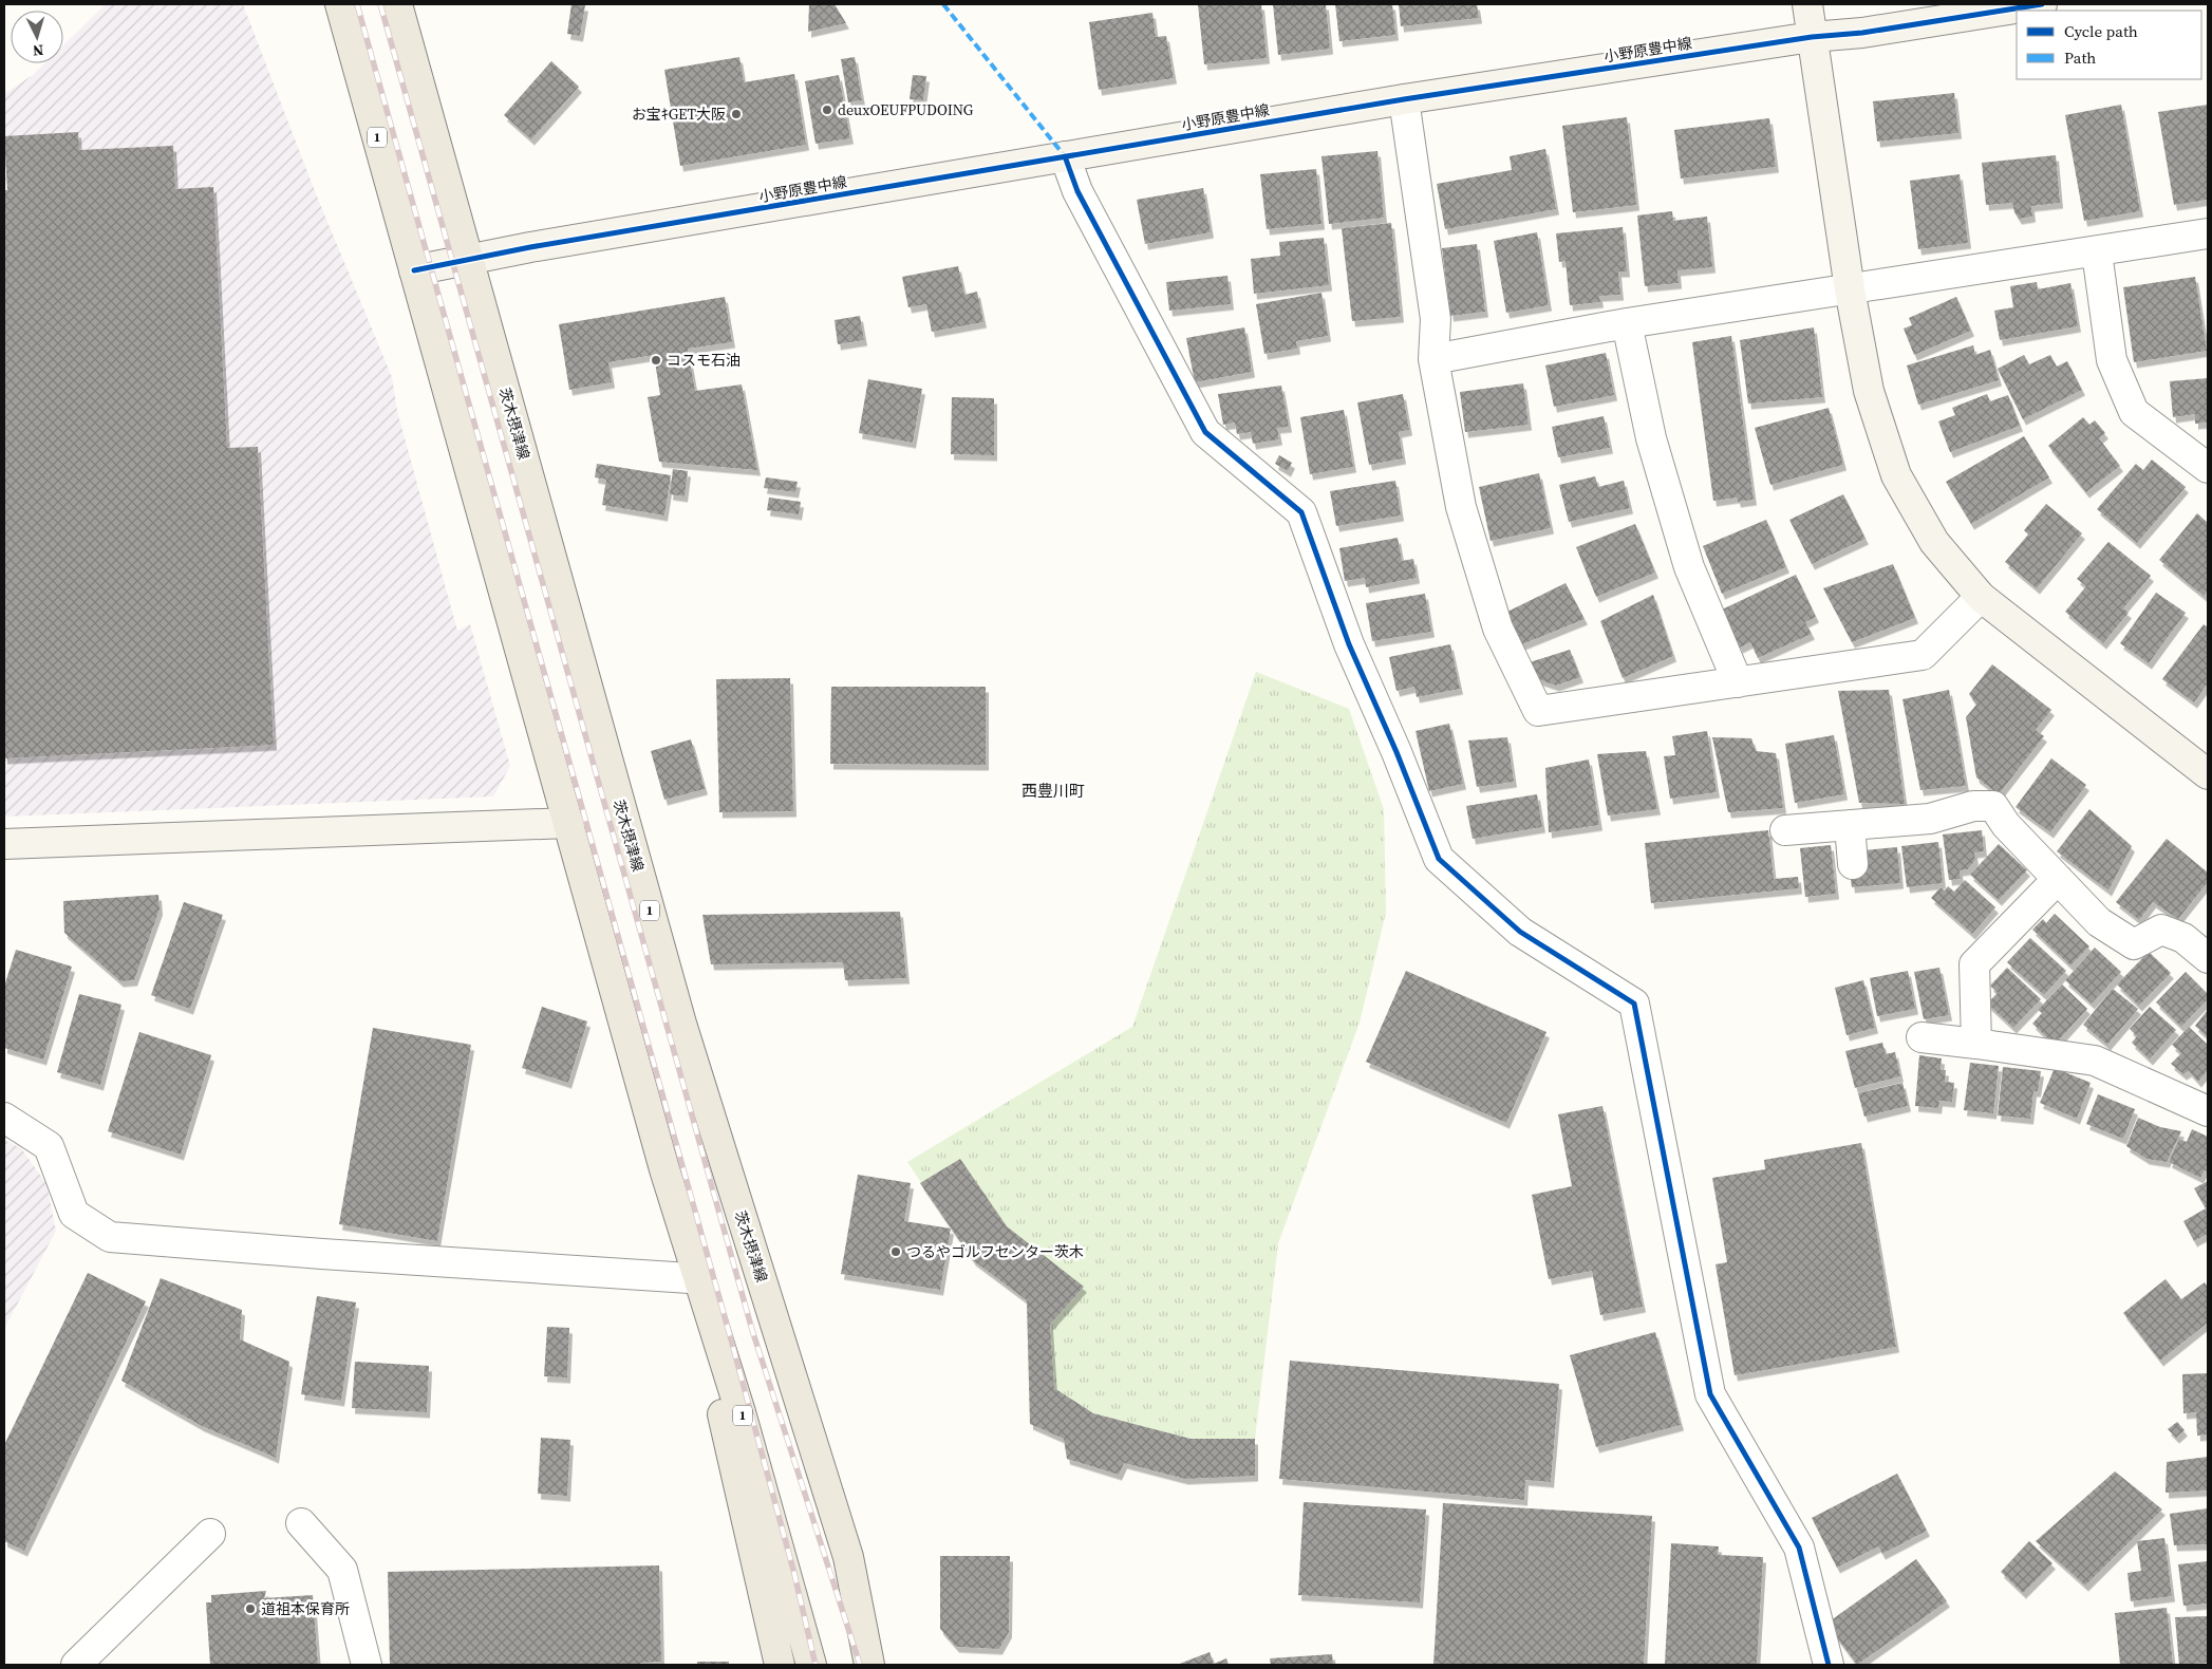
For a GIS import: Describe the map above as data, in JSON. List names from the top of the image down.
{
  "streets": {
    "main road": ["1", "茨木摂津線"],
    "street": ["小野原豊中線"]
  },
  "crossings": [
    ["小野原豊中線", "1"],
    ["小野原豊中線", "茨木摂津線"],
    ["1", "茨木摂津線"]
  ],
  "districts": ["西豊川町"],
  "places": [
    "deuxOEUFPUDOING",
    "お宝ｷGET大阪",
    "コスモ石油",
    "つるやゴルフセンター茨木",
    "道祖本保育所"
  ],
  "legend": ["Cycle path", "Path"],
  "north": "bottom"
}
